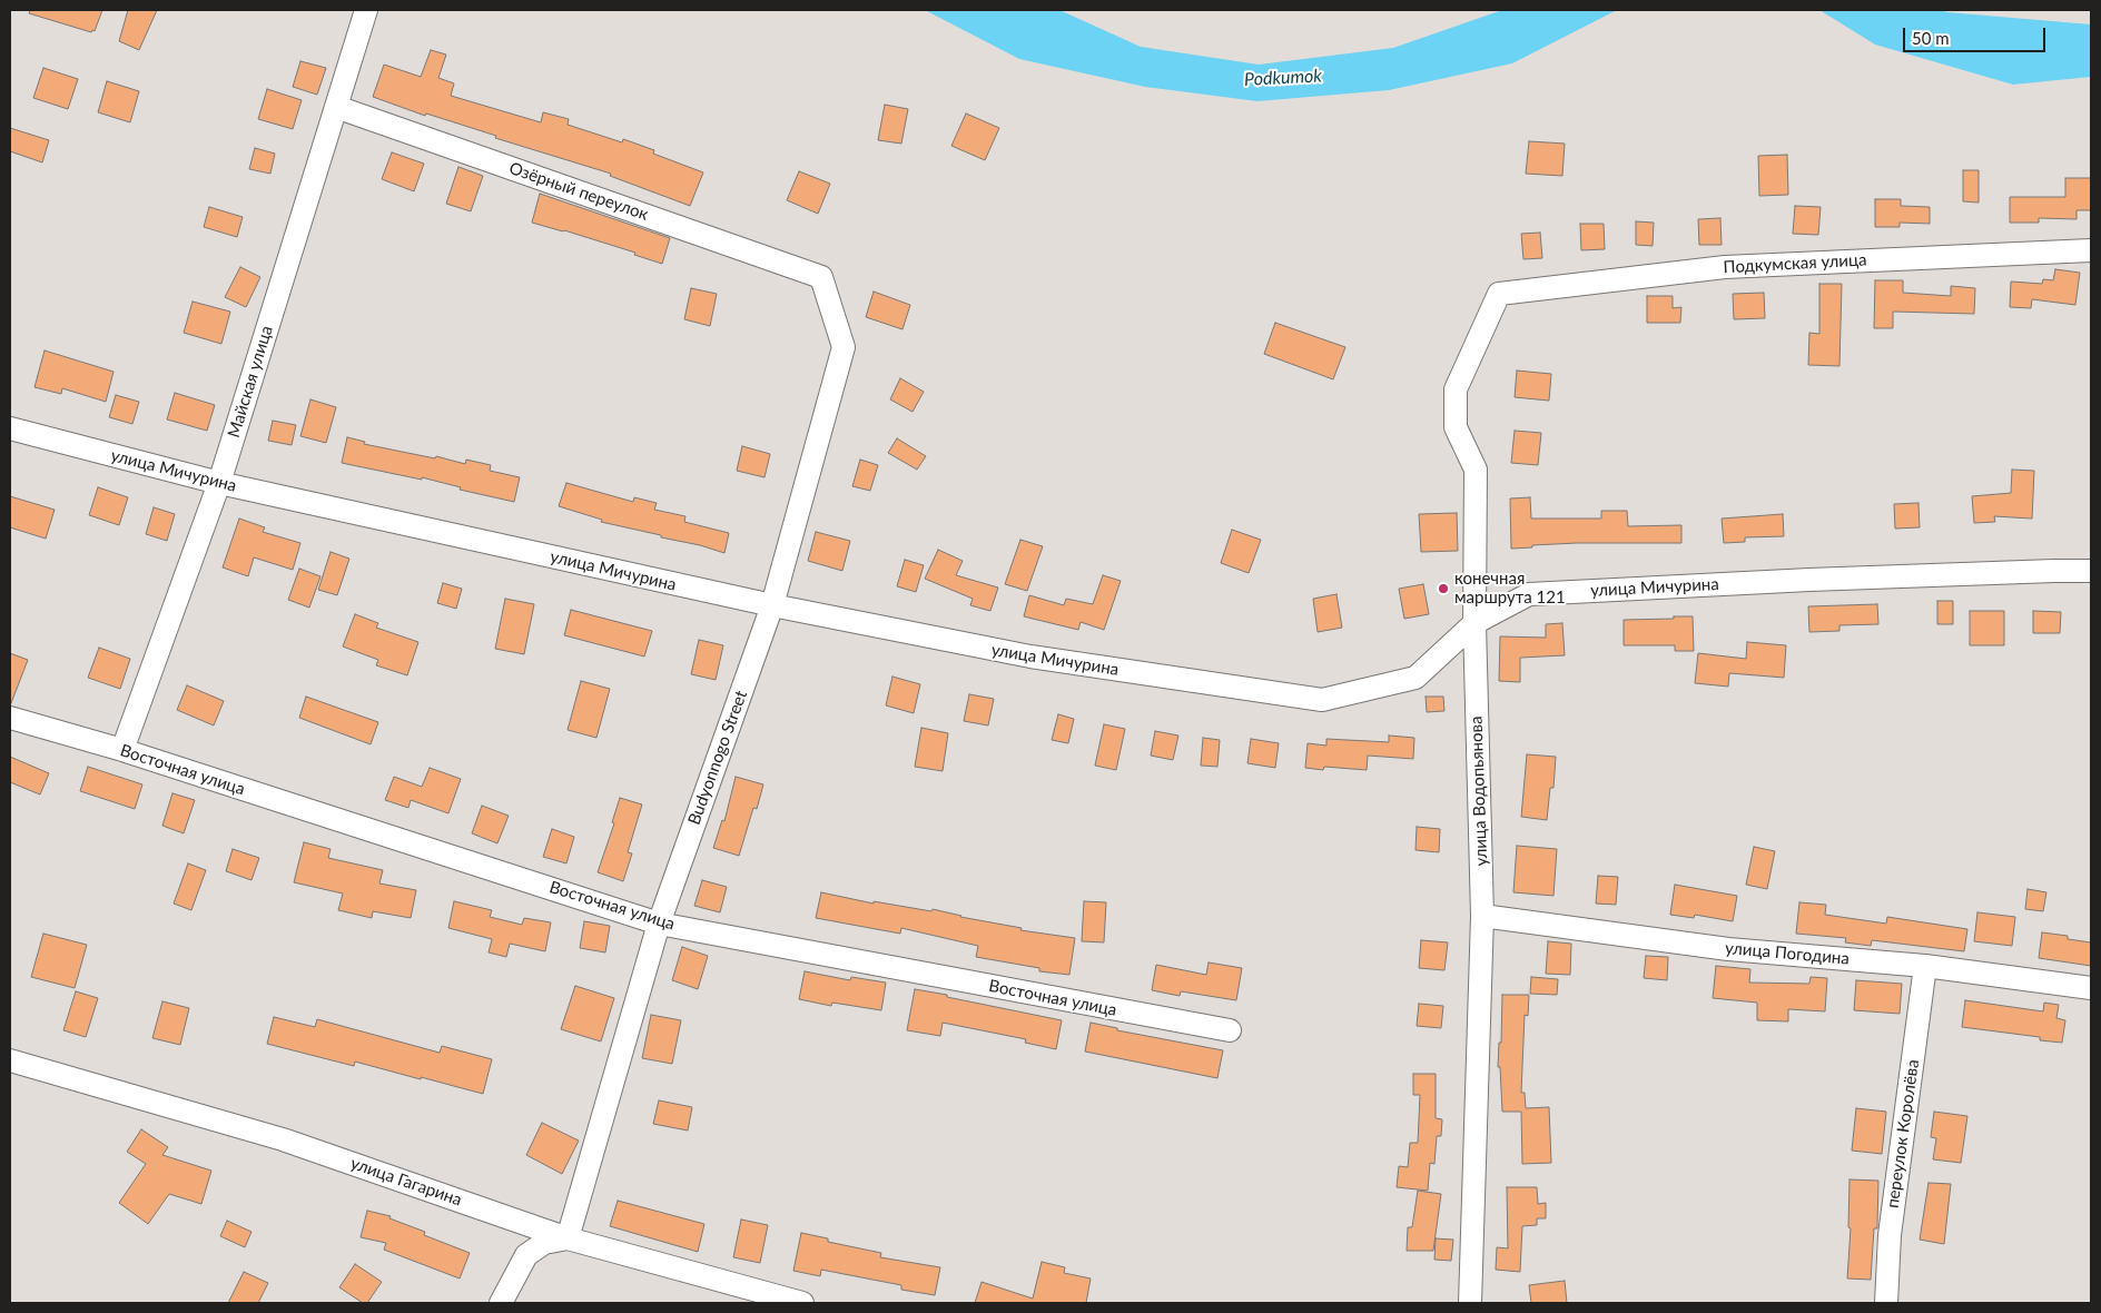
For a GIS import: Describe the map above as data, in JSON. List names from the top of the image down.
{
  "streets": {
    "street": [
      "Озёрный переулок",
      "Подкумская улица",
      "Майская улица",
      "улица Мичурина",
      "Budyonnogo Street",
      "Восточная улица",
      "улица Водопьянова",
      "улица Погодина",
      "переулок Королёва",
      "улица Гагарина"
    ]
  },
  "crossings": [
    ["Озёрный переулок", "Майская улица"],
    ["Озёрный переулок", "Budyonnogo Street"],
    ["Подкумская улица", "улица Водопьянова"],
    ["Майская улица", "улица Мичурина"],
    ["Майская улица", "Восточная улица"],
    ["улица Мичурина", "Budyonnogo Street"],
    ["улица Мичурина", "улица Водопьянова"],
    ["Budyonnogo Street", "Восточная улица"],
    ["Budyonnogo Street", "улица Гагарина"],
    ["улица Водопьянова", "улица Погодина"],
    ["улица Погодина", "переулок Королёва"]
  ],
  "water": ["Podkumok"],
  "places": ["конечная маршрута 121"],
  "scale_bar": "50 m"
}
